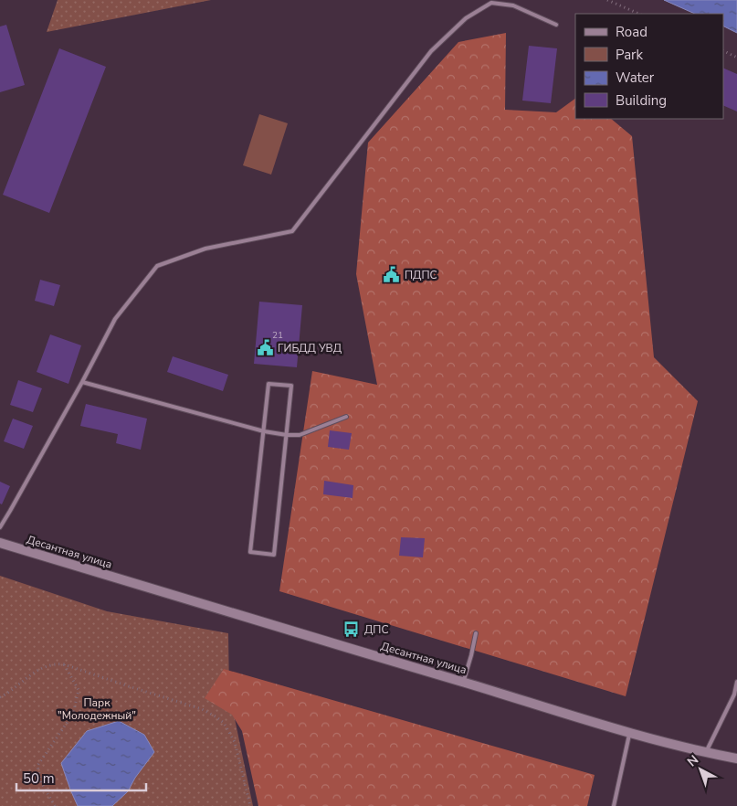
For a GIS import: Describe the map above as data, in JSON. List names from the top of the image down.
{
  "streets": {
    "street": ["Десантная улица"]
  },
  "parks": ["Парк \"Молодежный\""],
  "places": {
    "public building": ["ПДПС", "ГИБДД УВД"],
    "bus stop": ["ДПС"]
  },
  "house_numbers": ["21"],
  "legend": [
    "Road",
    "Park",
    "Water",
    "Building"
  ],
  "scale_bar": "50 m",
  "north": "top left"
}
